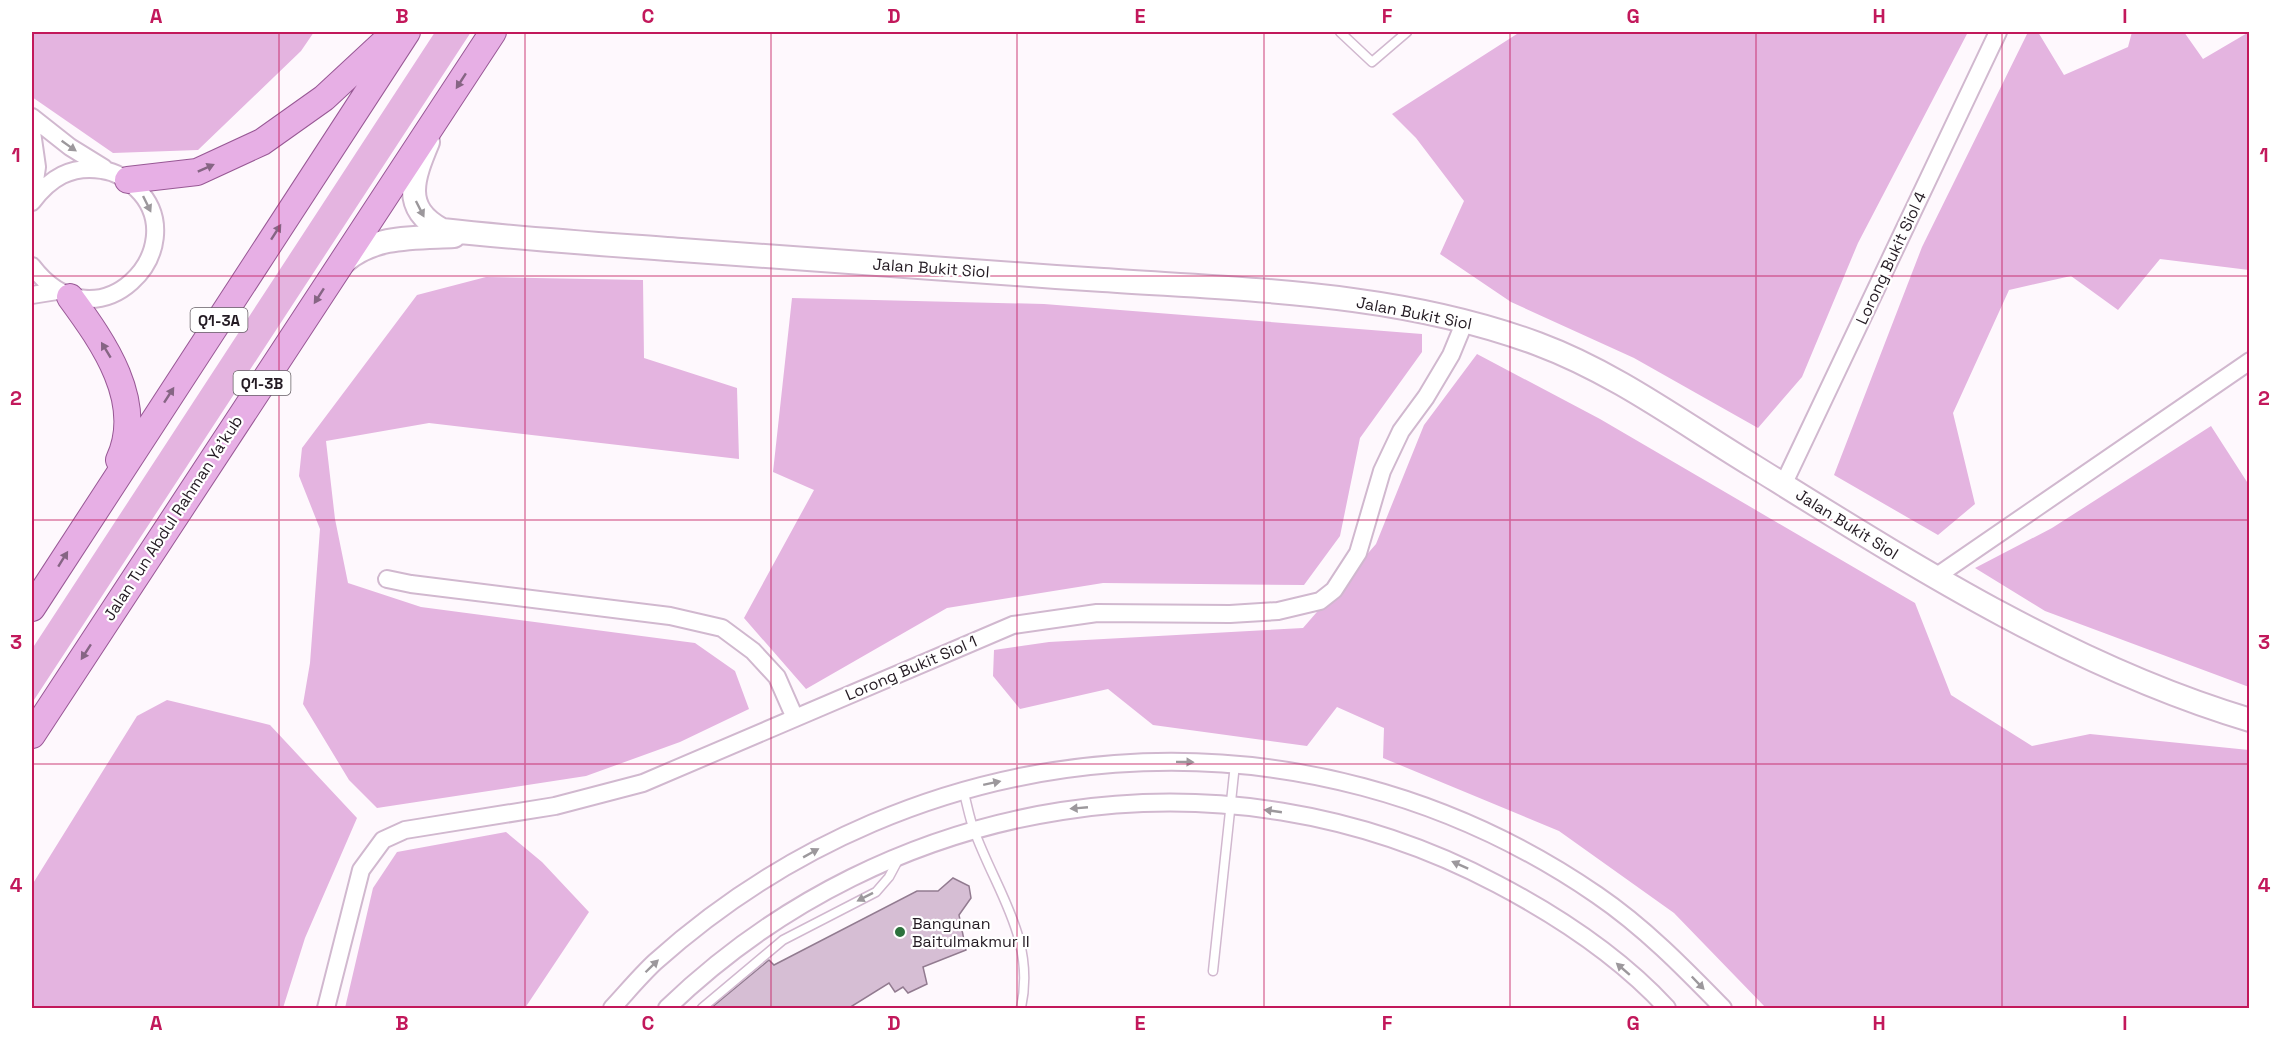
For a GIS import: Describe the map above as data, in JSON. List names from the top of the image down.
{
  "streets": {
    "main road": ["Q1-3A", "Q1-3B", "Jalan Tun Abdul Rahman Ya'kub"],
    "street": ["Lorong Bukit Siol 4", "Jalan Bukit Siol", "Lorong Bukit Siol 1"]
  },
  "crossings": [
    ["Lorong Bukit Siol 4", "Jalan Bukit Siol"],
    ["Jalan Bukit Siol", "Lorong Bukit Siol 1"]
  ],
  "places": ["Bangunan Baitulmakmur II"],
  "grid": {
    "columns": [
      "A",
      "B",
      "C",
      "D",
      "E",
      "F",
      "G",
      "H",
      "I"
    ],
    "rows": [
      "1",
      "2",
      "3",
      "4"
    ]
  }
}
